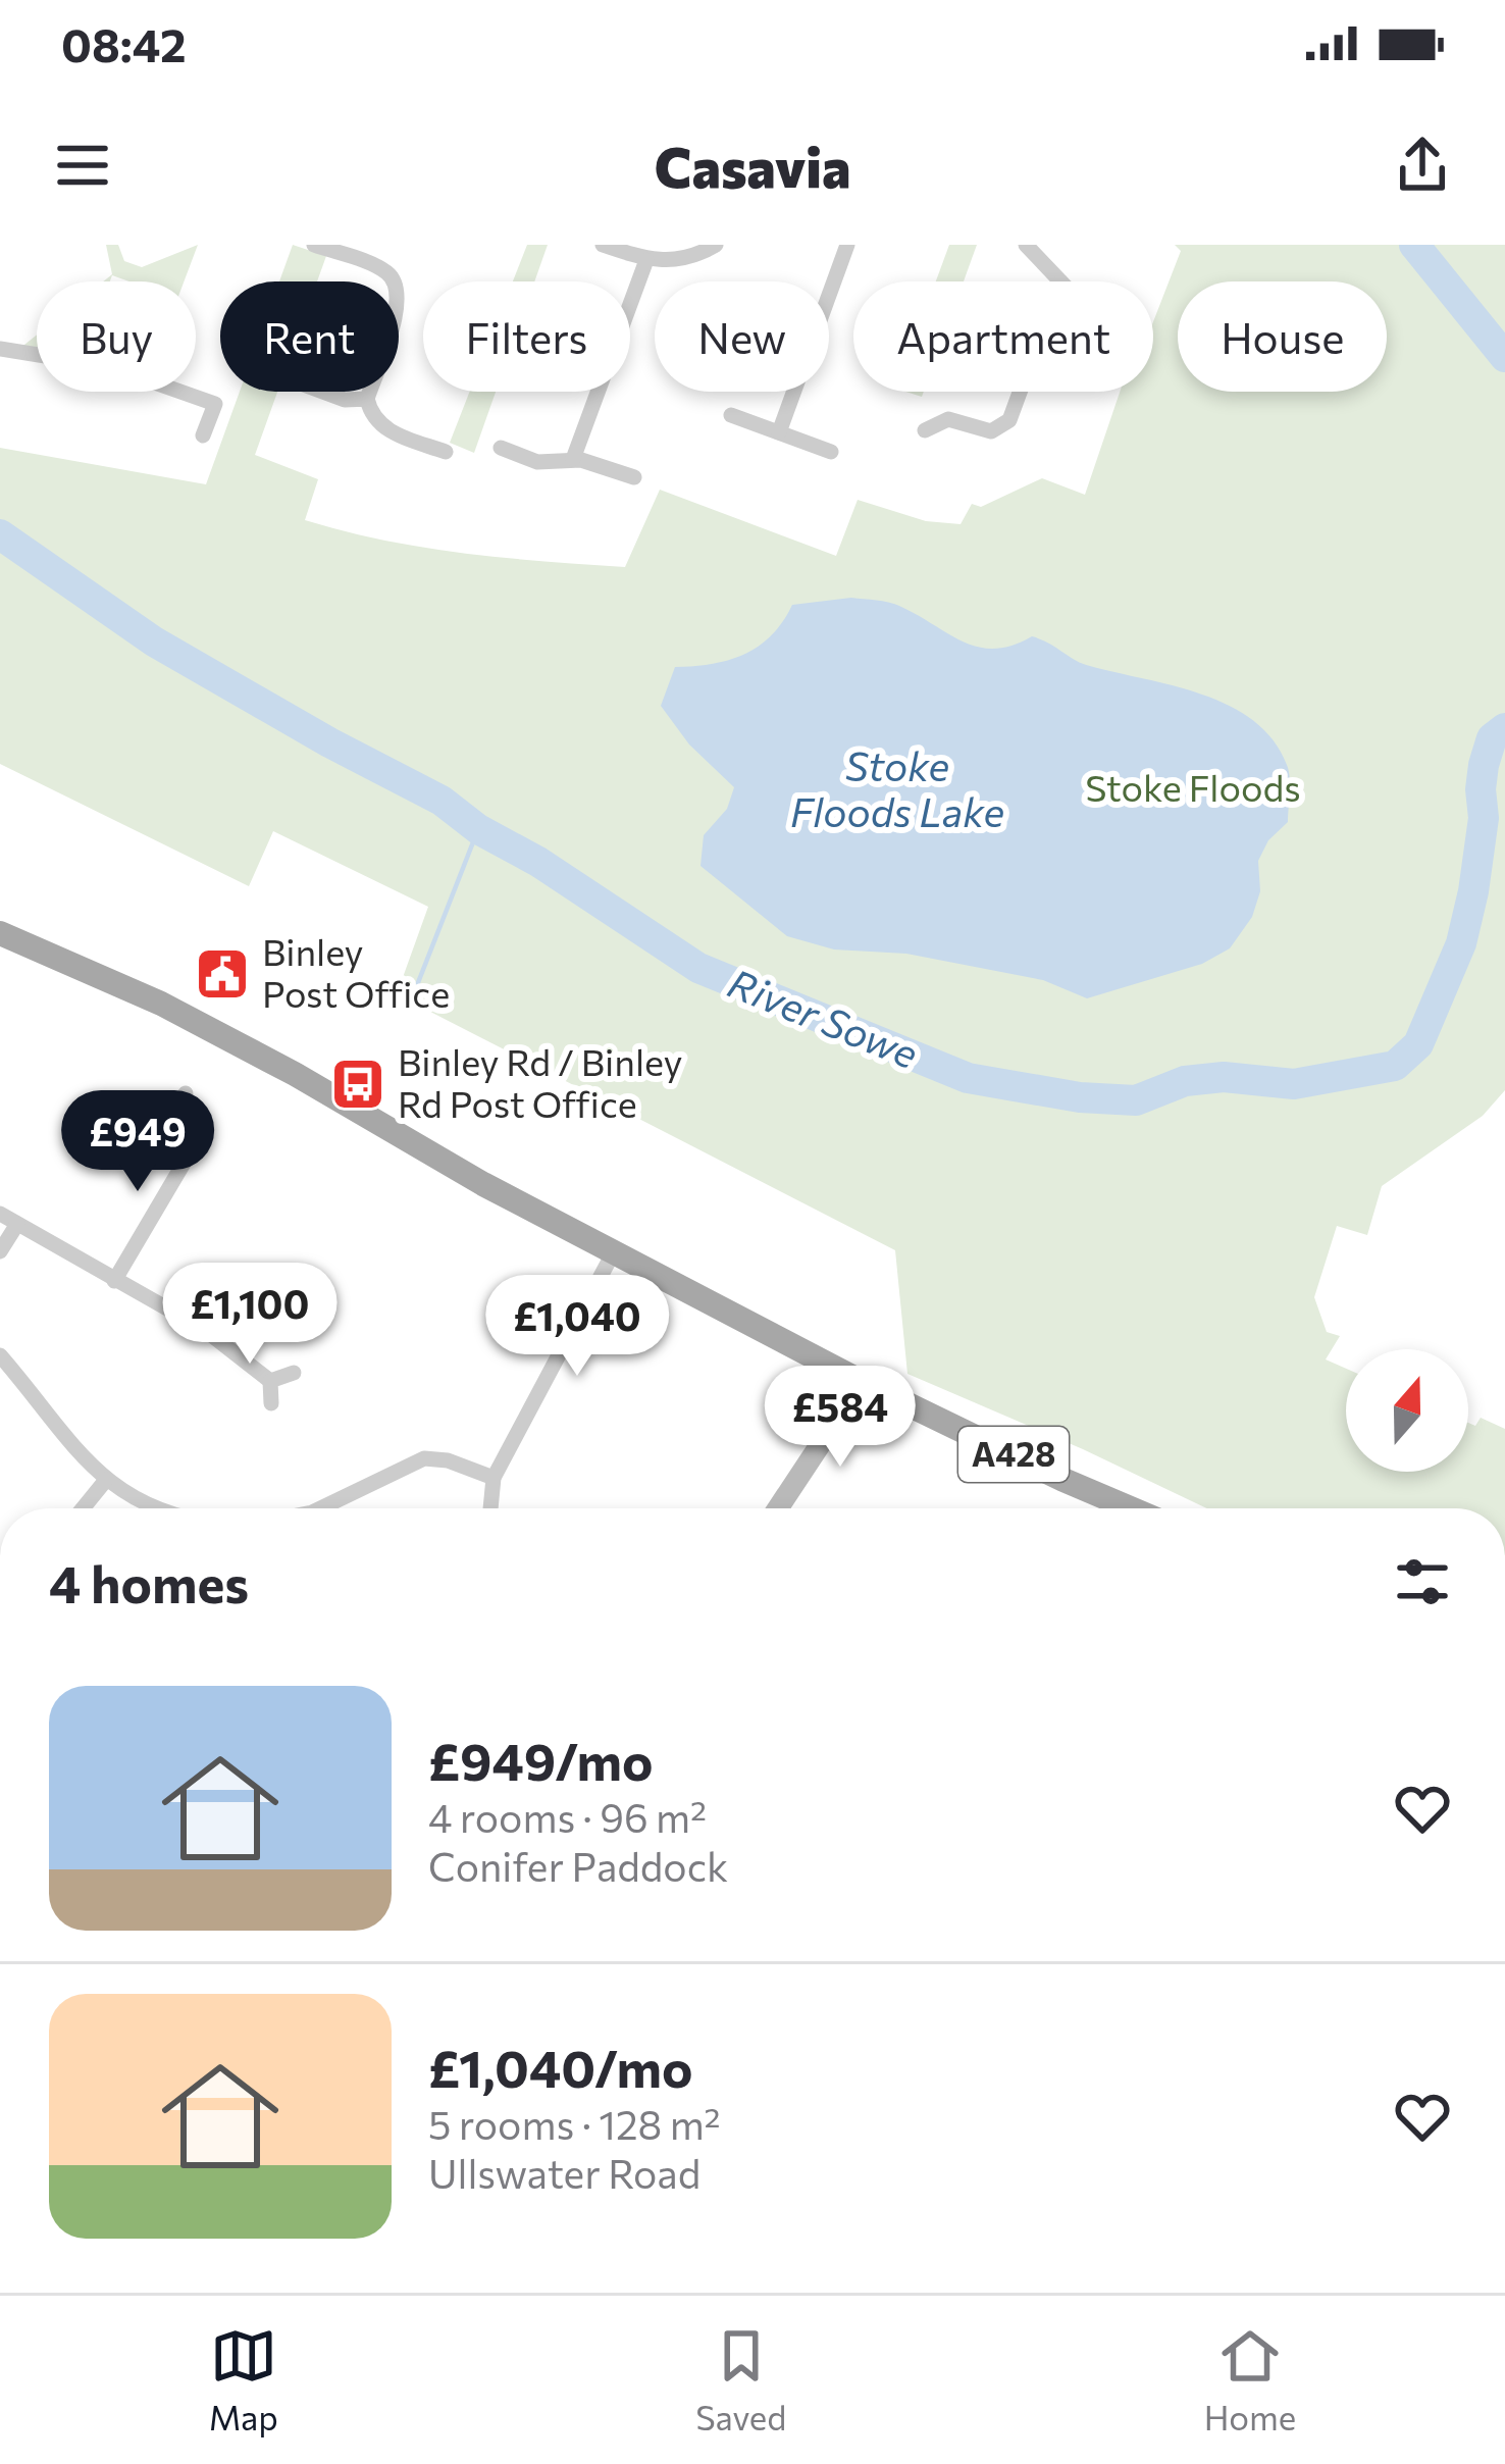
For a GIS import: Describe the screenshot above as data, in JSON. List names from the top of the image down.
{
  "streets": {
    "main road": ["A428"]
  },
  "water": ["Stoke Floods Lake", "River Sowe"],
  "parks": ["Stoke Floods"],
  "places": {
    "public building": ["Binley Post Office"],
    "bus stop": ["Binley Rd / Binley Rd Post Office"]
  },
  "north": "top",
  "page": {
    "status": "08:42",
    "header": "Casavia",
    "chip": [
      "Buy",
      "Rent",
      "Filters",
      "New",
      "Apartment",
      "House"
    ],
    "price": [
      "£949",
      "£1,100",
      "£1,040",
      "£584"
    ],
    "heading": "4 homes",
    "list": [
      {
        "name": "£949/mo",
        "note": "4 rooms · 96 m² · Conifer Paddock"
      },
      {
        "name": "£1,040/mo",
        "note": "5 rooms · 128 m² · Ullswater Road"
      }
    ],
    "tabs": ["Map", "Saved", "Home"]
  }
}
